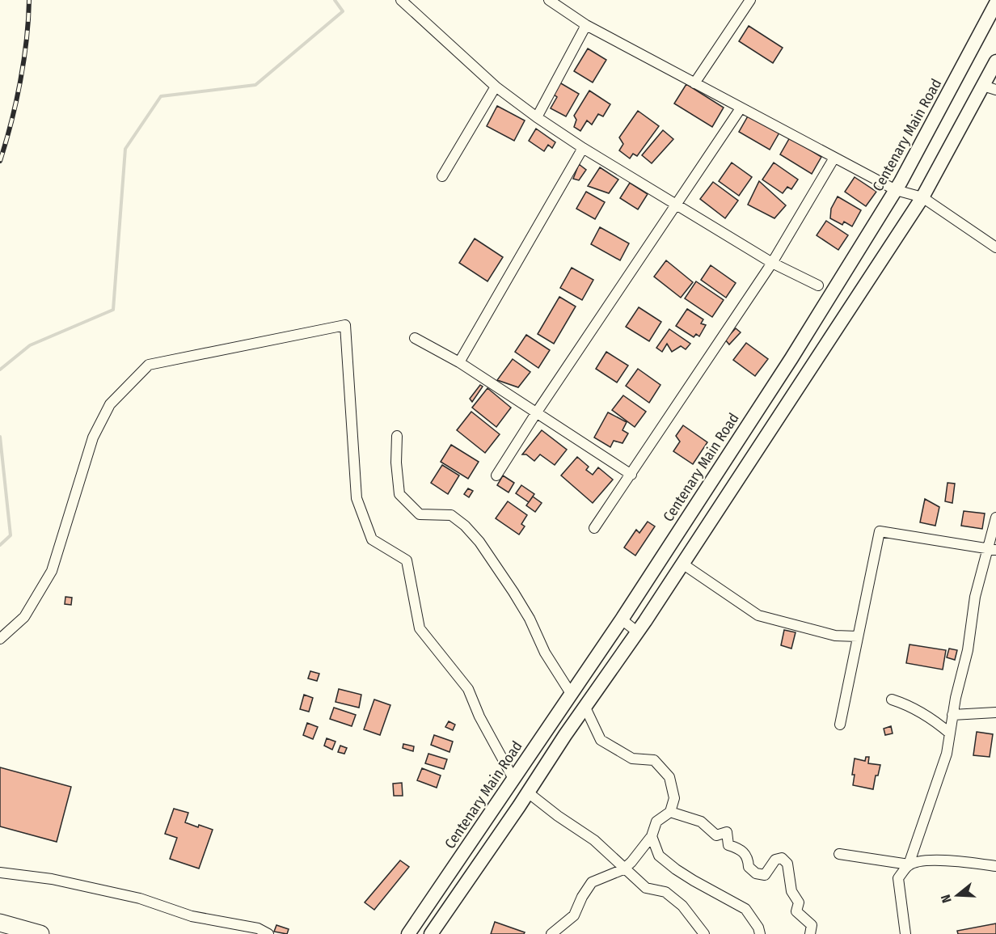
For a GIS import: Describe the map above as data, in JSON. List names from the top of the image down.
{
  "streets": {
    "street": ["Centenary Main Road"]
  },
  "north": "left"
}
